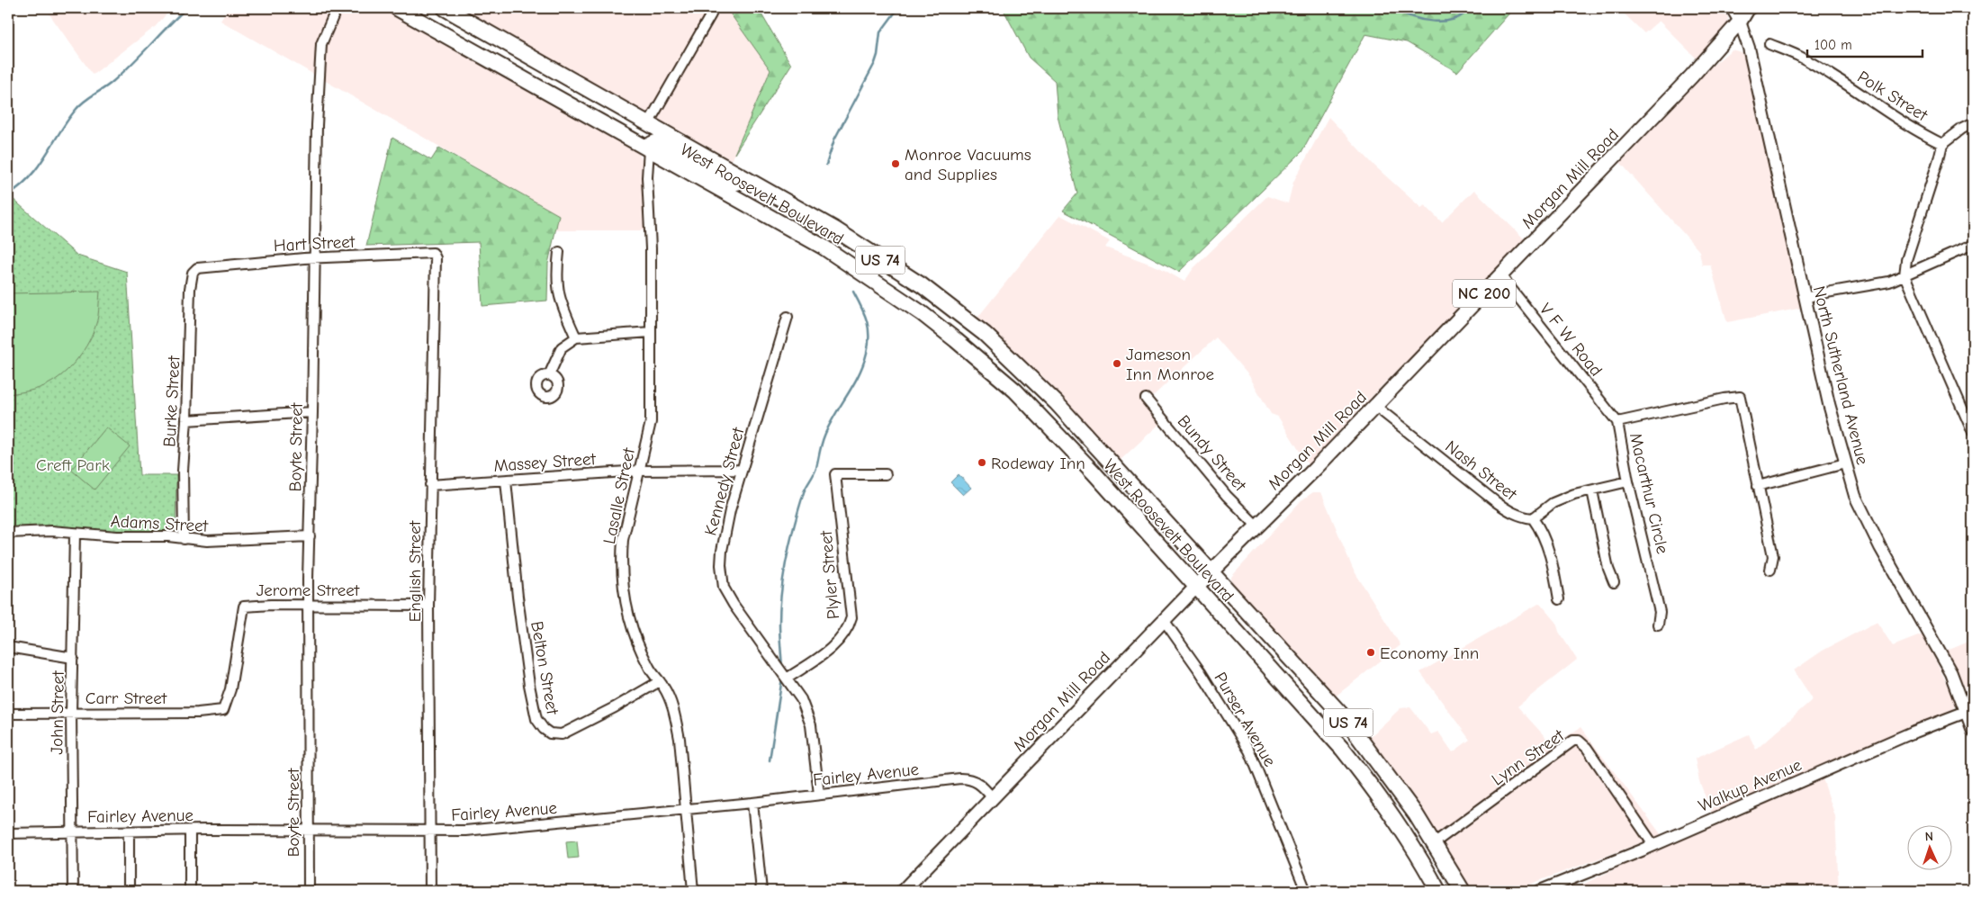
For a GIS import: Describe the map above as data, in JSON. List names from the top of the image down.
{
  "streets": {
    "highway": ["West Roosevelt Boulevard", "US 74"],
    "main road": ["Morgan Mill Road", "NC 200"],
    "street": [
      "Polk Street",
      "Hart Street",
      "V F W Road",
      "North Sutherland Avenue",
      "Burke Street",
      "Boyte Street",
      "Bundy Street",
      "Massey Street",
      "Nash Street",
      "Kennedy Street",
      "Macarthur Circle",
      "Lasalle Street",
      "Adams Street",
      "English Street",
      "Plyler Street",
      "Jerome Street",
      "Belton Street",
      "Carr Street",
      "John Street",
      "Purser Avenue",
      "Lynn Street",
      "Fairley Avenue",
      "Walkup Avenue"
    ]
  },
  "crossings": [
    ["Morgan Mill Road", "West Roosevelt Boulevard"],
    ["Morgan Mill Road", "V F W Road"],
    ["Morgan Mill Road", "North Sutherland Avenue"],
    ["Morgan Mill Road", "Bundy Street"],
    ["Morgan Mill Road", "Nash Street"],
    ["Morgan Mill Road", "Purser Avenue"],
    ["Morgan Mill Road", "Fairley Avenue"],
    ["West Roosevelt Boulevard", "Lasalle Street"],
    ["West Roosevelt Boulevard", "Lynn Street"],
    ["Hart Street", "Burke Street"],
    ["Hart Street", "Boyte Street"],
    ["Hart Street", "English Street"],
    ["V F W Road", "Macarthur Circle"],
    ["North Sutherland Avenue", "Walkup Avenue"],
    ["Burke Street", "Adams Street"],
    ["Boyte Street", "Adams Street"],
    ["Boyte Street", "Jerome Street"],
    ["Boyte Street", "Fairley Avenue"],
    ["Massey Street", "Kennedy Street"],
    ["Massey Street", "Lasalle Street"],
    ["Massey Street", "English Street"],
    ["Massey Street", "Belton Street"],
    ["Kennedy Street", "Plyler Street"],
    ["Kennedy Street", "Fairley Avenue"],
    ["Lasalle Street", "Belton Street"],
    ["Lasalle Street", "Fairley Avenue"],
    ["Adams Street", "John Street"],
    ["English Street", "Jerome Street"],
    ["English Street", "Fairley Avenue"],
    ["Jerome Street", "Carr Street"],
    ["Carr Street", "John Street"],
    ["John Street", "Fairley Avenue"],
    ["Lynn Street", "Walkup Avenue"]
  ],
  "parks": ["Creft Park"],
  "places": [
    "Monroe Vacuums and Supplies",
    "Jameson Inn Monroe",
    "Rodeway Inn",
    "Economy Inn"
  ],
  "scale_bar": "100 m",
  "north": "top"
}
